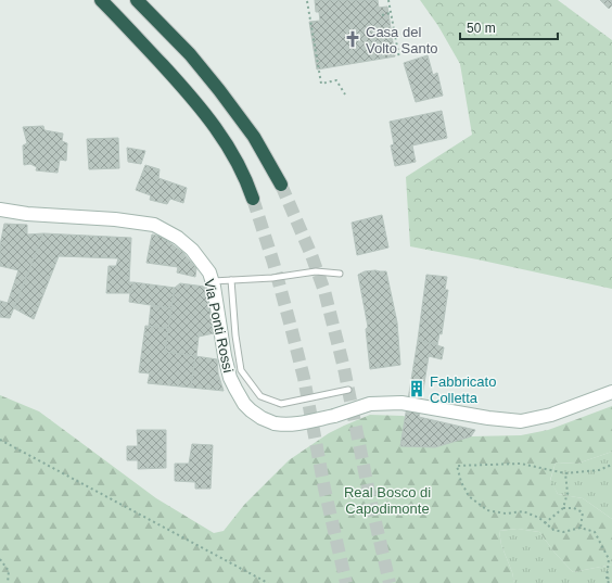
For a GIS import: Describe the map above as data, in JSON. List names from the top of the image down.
{
  "streets": {
    "street": ["Via Ponti Rossi"]
  },
  "parks": ["Real Bosco di Capodimonte"],
  "places": {
    "church": ["Casa del Volto Santo"],
    "building": ["Fabbricato Colletta"]
  },
  "scale_bar": "50 m"
}
